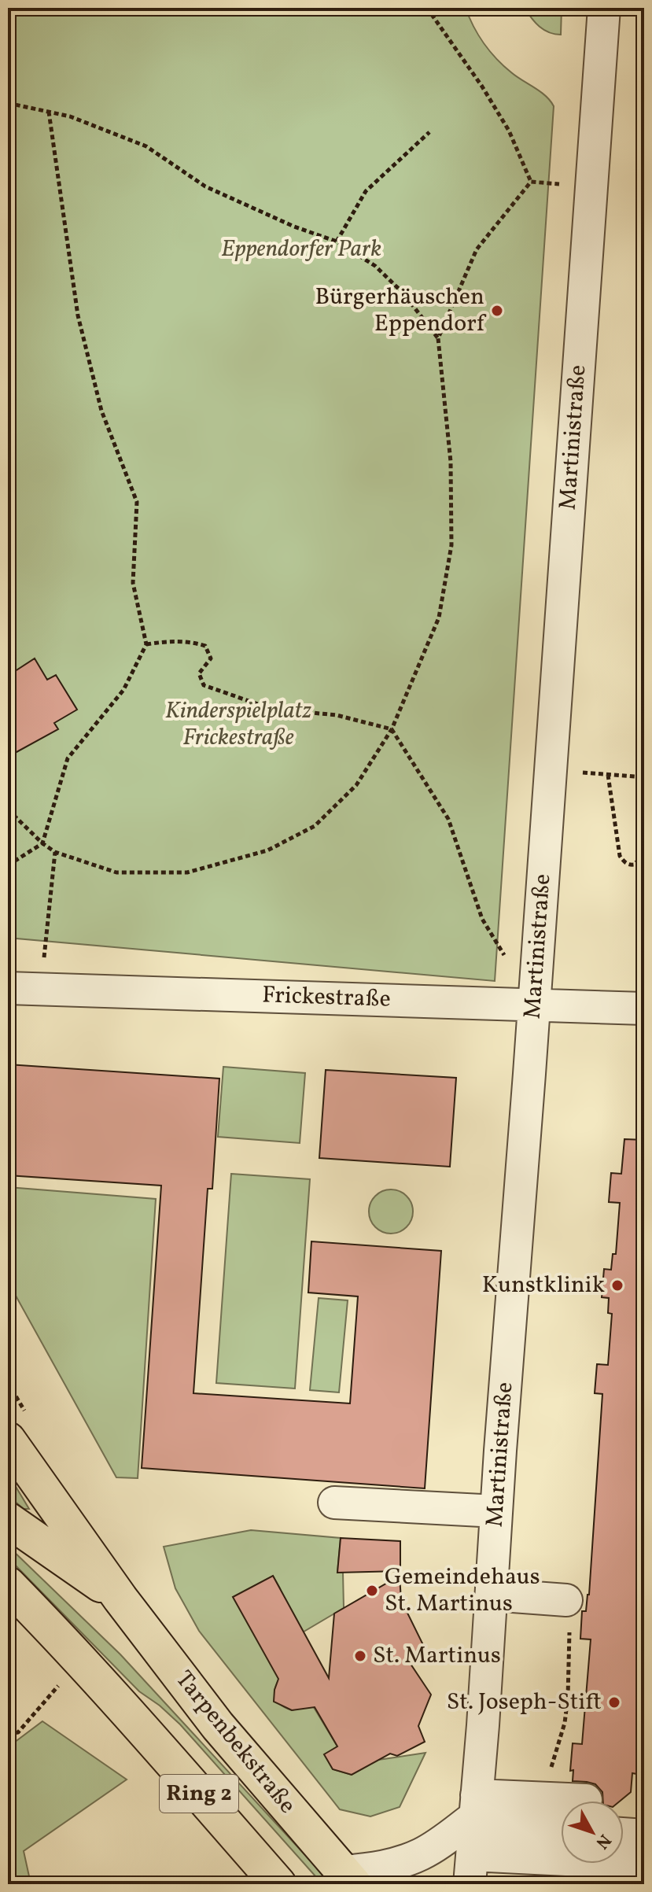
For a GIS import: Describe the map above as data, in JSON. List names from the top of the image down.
{
  "streets": {
    "main road": ["Tarpenbekstraße", "Ring 2"],
    "street": ["Martinistraße", "Frickestraße"]
  },
  "crossings": [
    ["Martinistraße", "Frickestraße"]
  ],
  "parks": ["Eppendorfer Park", "Kinderspielplatz Frickestraße"],
  "places": [
    "Bürgerhäuschen Eppendorf",
    "Kunstklinik",
    "Gemeindehaus St. Martinus",
    "St. Martinus",
    "St. Joseph-Stift"
  ],
  "north": "bottom right"
}
